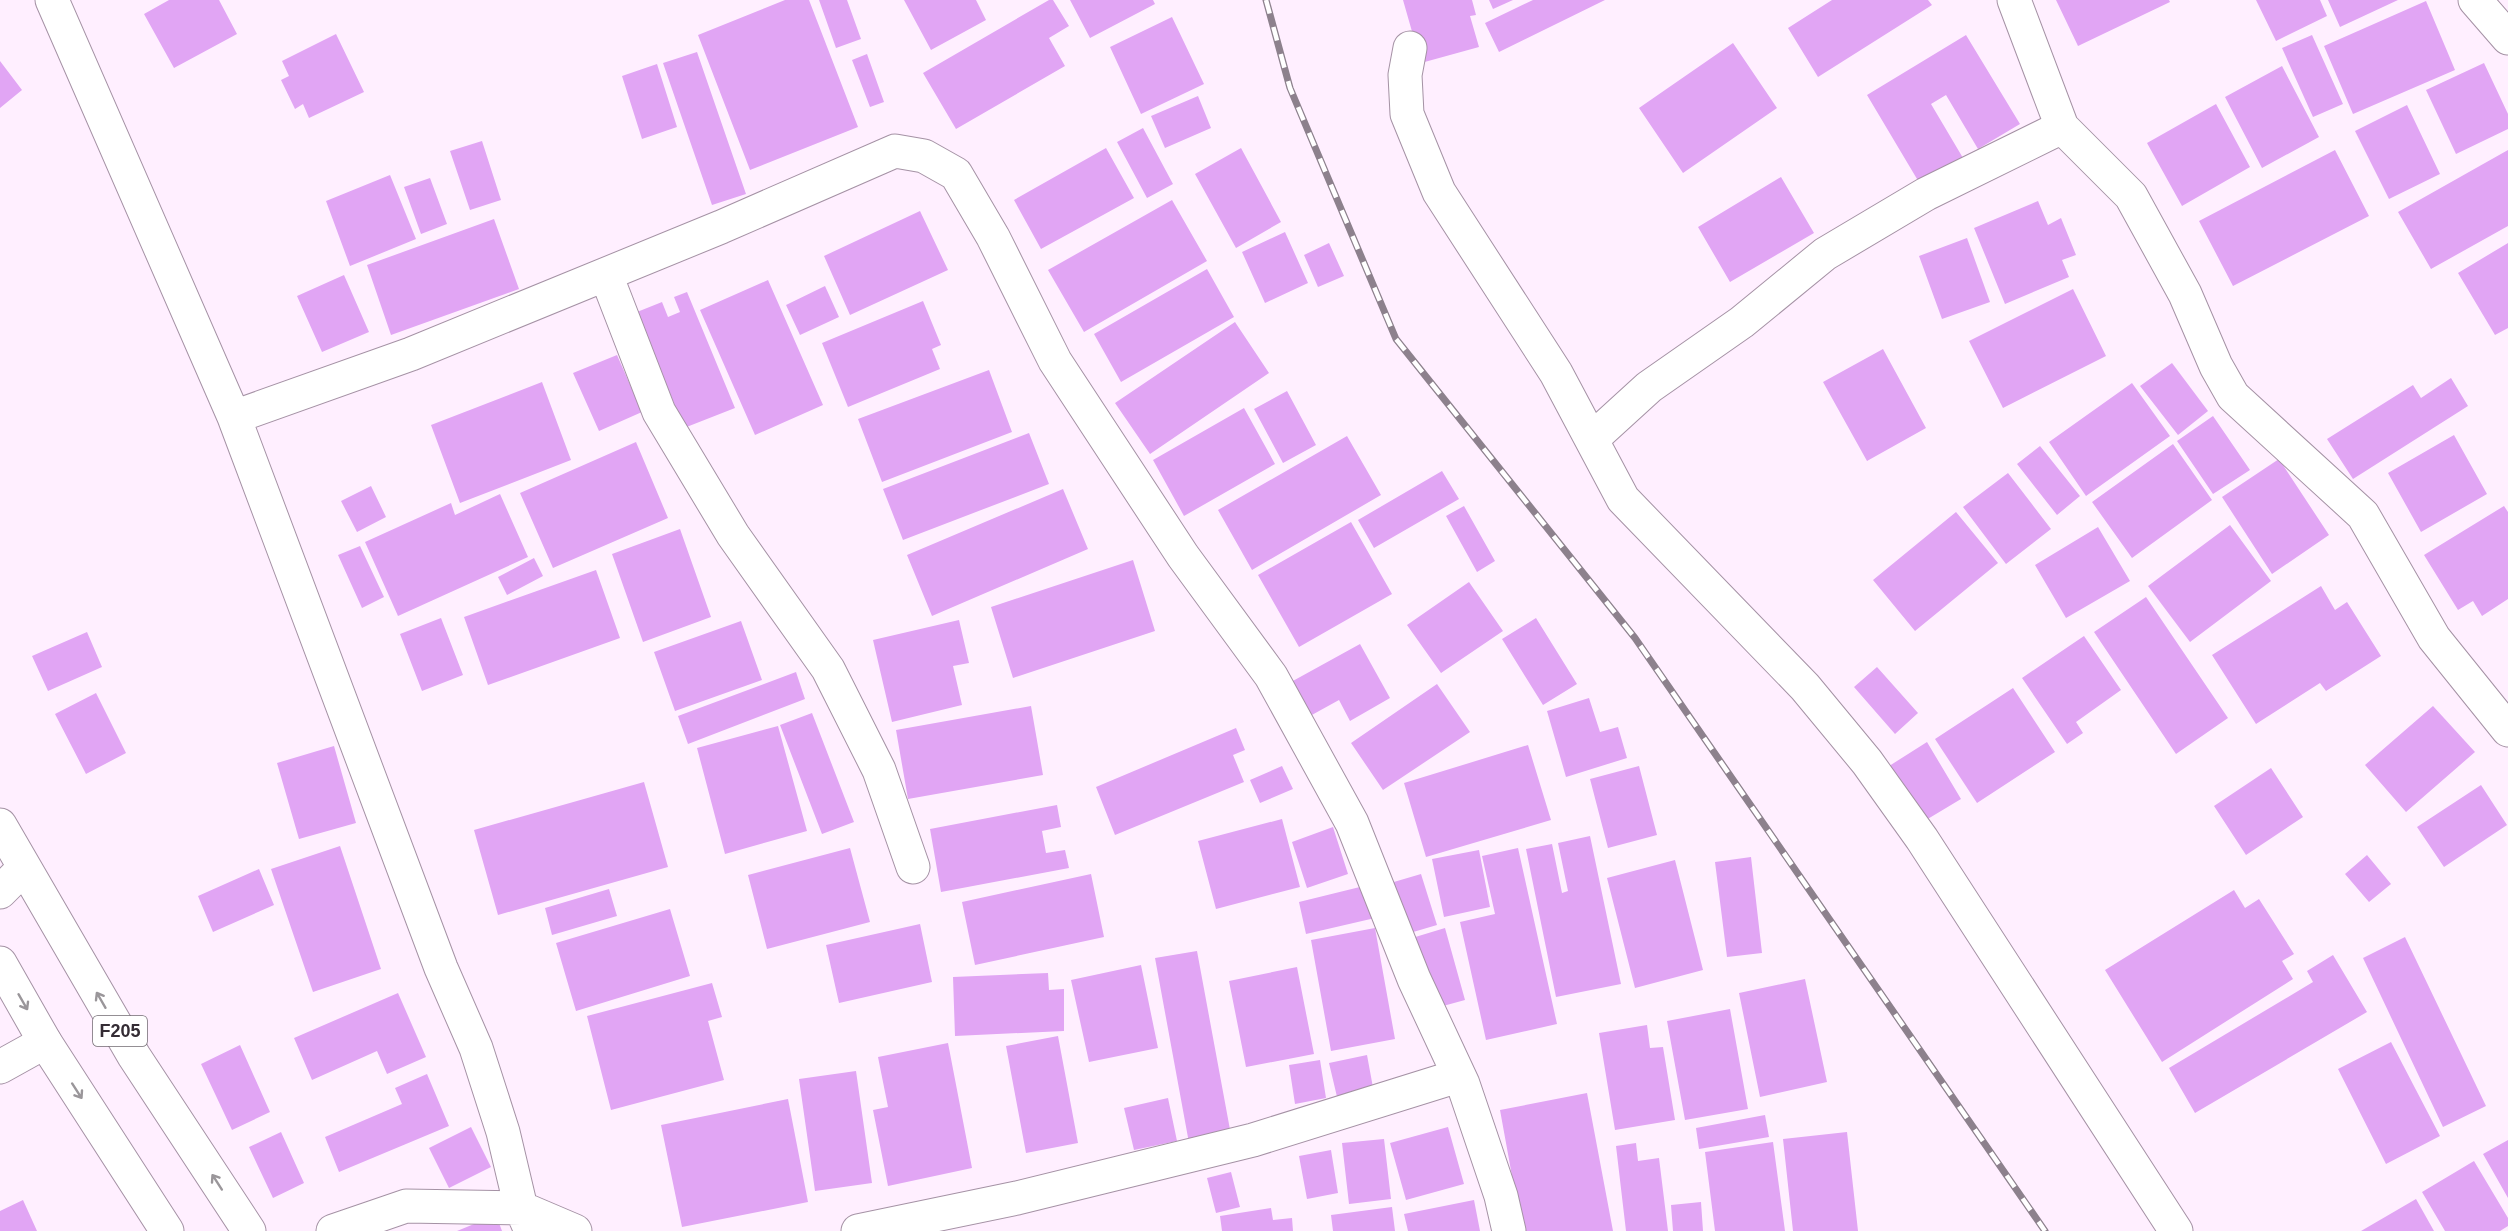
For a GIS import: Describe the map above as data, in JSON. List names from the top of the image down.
{
  "streets": {
    "street": ["F205"]
  }
}
